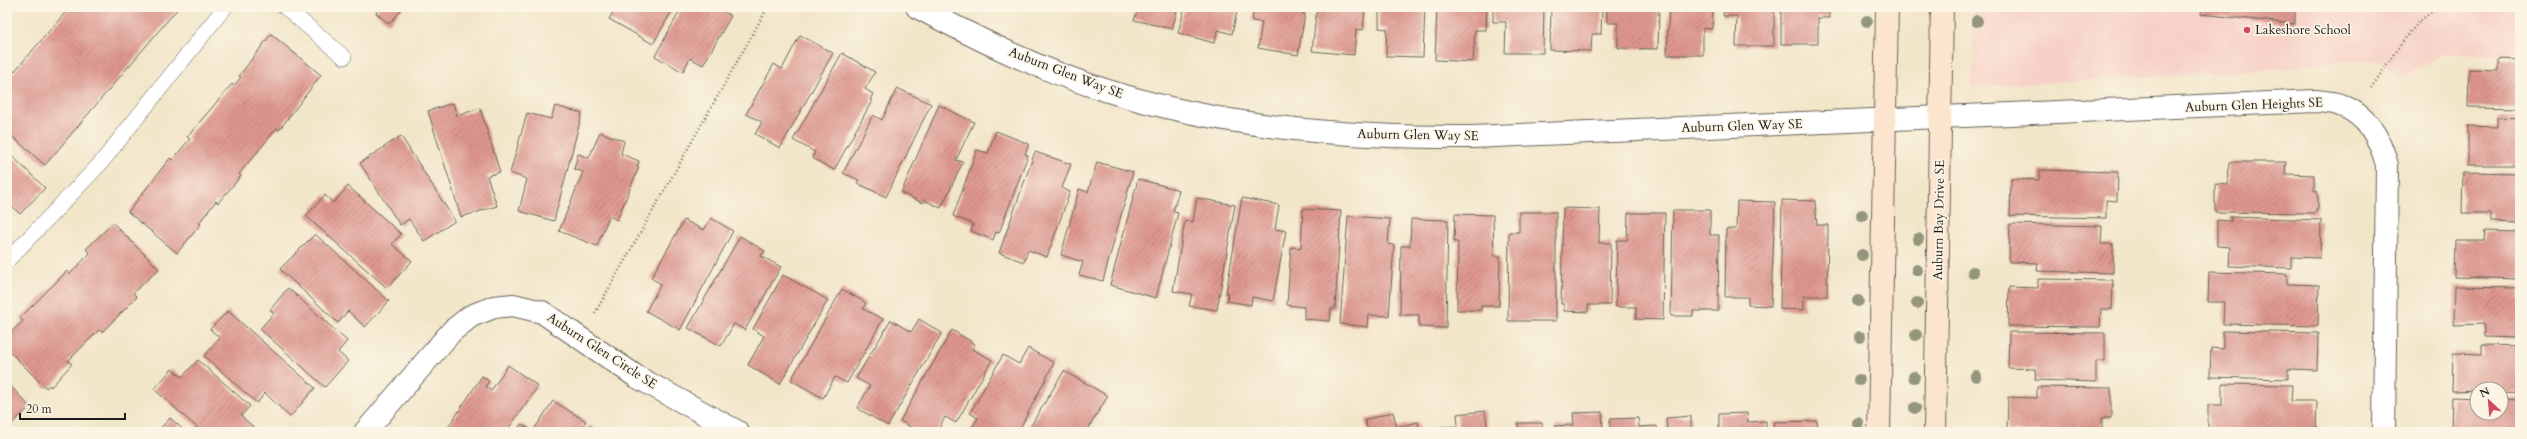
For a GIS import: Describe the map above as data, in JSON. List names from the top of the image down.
{
  "streets": {
    "street": [
      "Auburn Glen Way SE",
      "Auburn Glen Heights SE",
      "Auburn Bay Drive SE",
      "Auburn Glen Circle SE"
    ]
  },
  "crossings": [
    ["Auburn Glen Way SE", "Auburn Glen Heights SE"],
    ["Auburn Glen Way SE", "Auburn Bay Drive SE"],
    ["Auburn Glen Heights SE", "Auburn Bay Drive SE"]
  ],
  "places": ["Lakeshore School"],
  "scale_bar": "20 m",
  "north": "top left"
}
